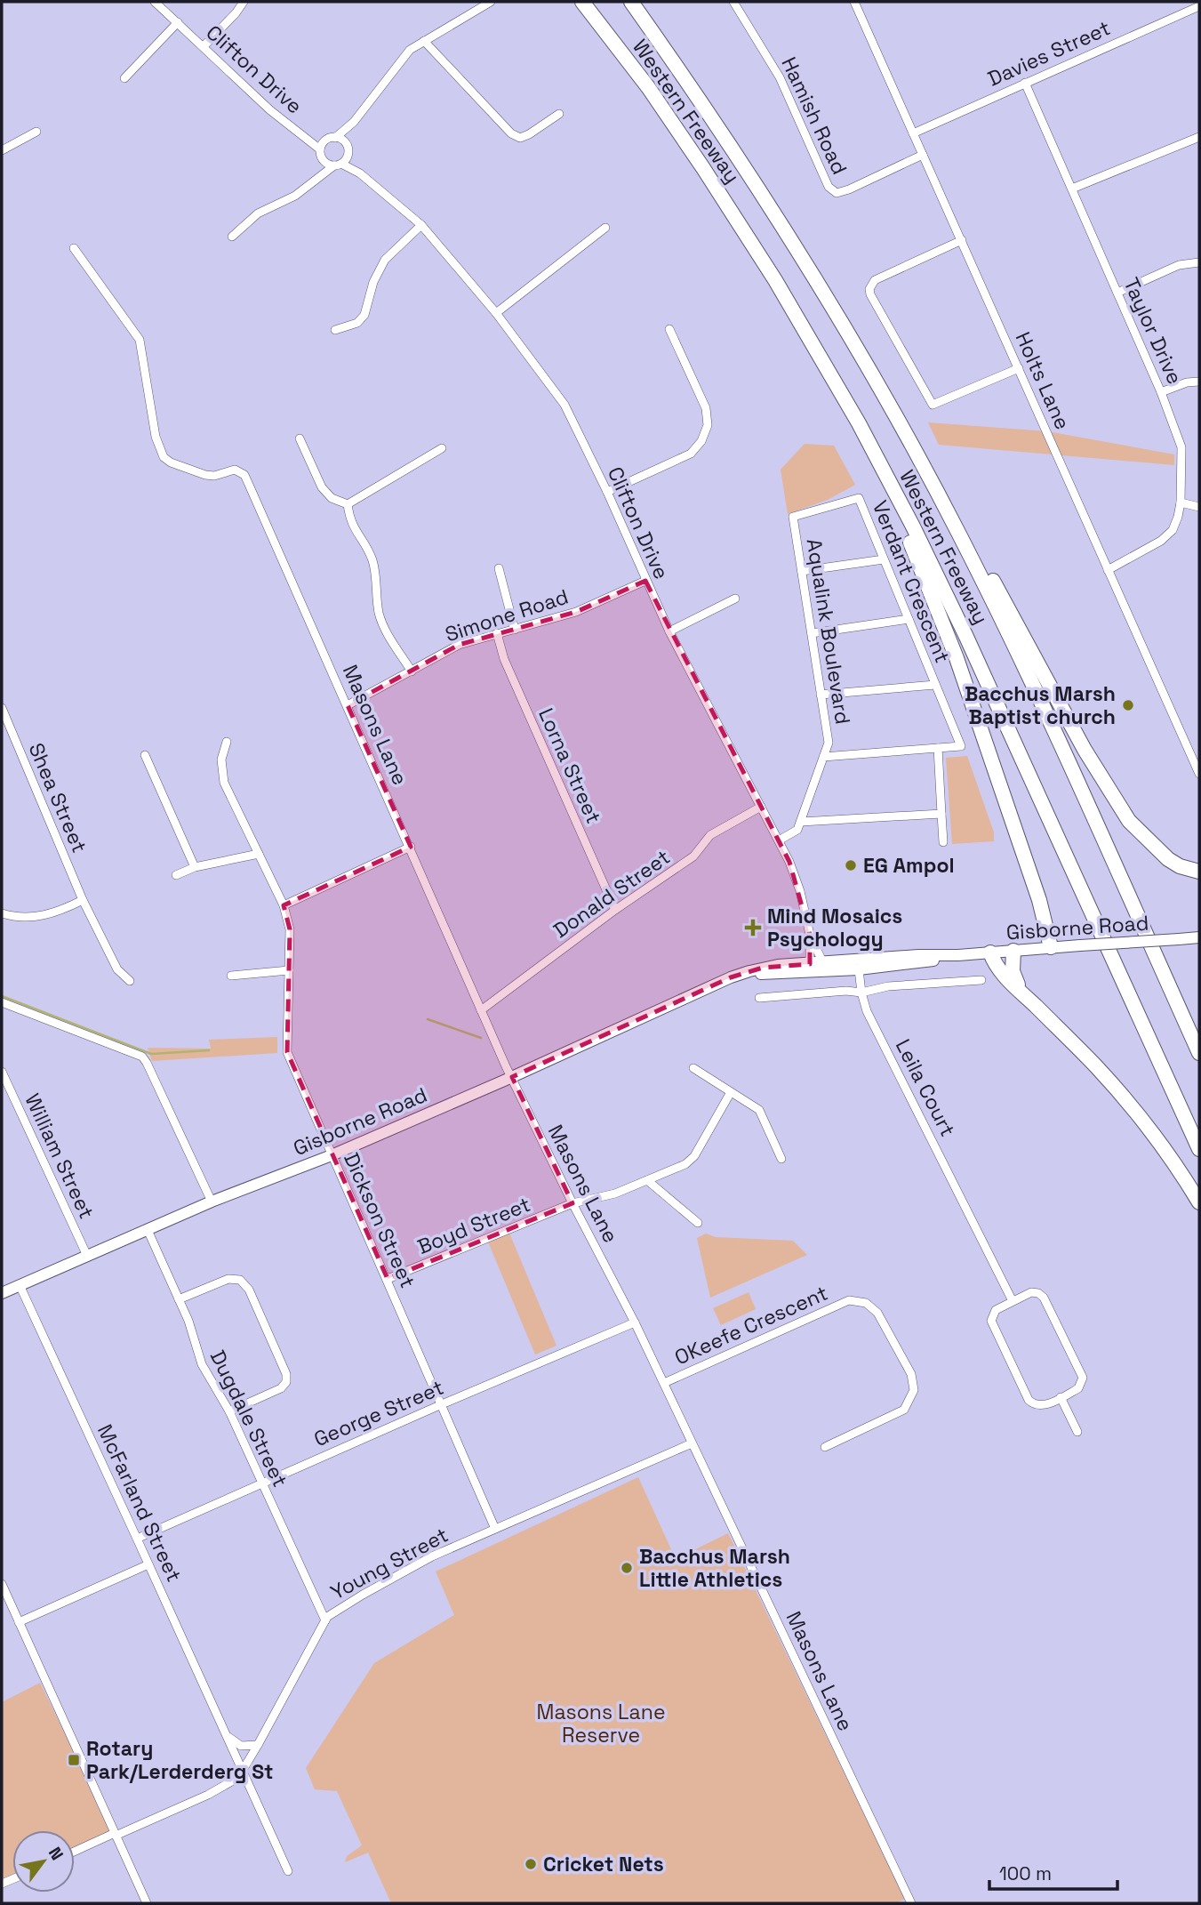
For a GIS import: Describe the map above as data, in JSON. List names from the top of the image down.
{
  "streets": {
    "highway": ["Western Freeway"],
    "main road": ["Gisborne Road"],
    "street": [
      "Davies Street",
      "Clifton Drive",
      "Hamish Road",
      "Taylor Drive",
      "Holts Lane",
      "Verdant Crescent",
      "Simone Road",
      "Aqualink Boulevard",
      "Masons Lane",
      "Lorna Street",
      "Shea Street",
      "Donald Street",
      "Leila Court",
      "William Street",
      "Dickson Street",
      "Boyd Street",
      "OKeefe Crescent",
      "George Street",
      "Dugdale Street",
      "McFarland Street",
      "Young Street"
    ]
  },
  "crossings": [
    ["Davies Street", "Taylor Drive"],
    ["Davies Street", "Holts Lane"],
    ["Clifton Drive", "Simone Road"],
    ["Clifton Drive", "Donald Street"],
    ["Hamish Road", "Holts Lane"],
    ["Taylor Drive", "Holts Lane"],
    ["Verdant Crescent", "Aqualink Boulevard"],
    ["Simone Road", "Masons Lane"],
    ["Simone Road", "Lorna Street"],
    ["Masons Lane", "Donald Street"],
    ["Masons Lane", "Gisborne Road"],
    ["Masons Lane", "Boyd Street"],
    ["Masons Lane", "OKeefe Crescent"],
    ["Masons Lane", "George Street"],
    ["Masons Lane", "Young Street"],
    ["Lorna Street", "Donald Street"],
    ["Gisborne Road", "Leila Court"],
    ["Gisborne Road", "William Street"],
    ["Gisborne Road", "Dickson Street"],
    ["Gisborne Road", "Dugdale Street"],
    ["Gisborne Road", "McFarland Street"],
    ["Dickson Street", "Boyd Street"],
    ["Dickson Street", "George Street"],
    ["Dickson Street", "Young Street"],
    ["George Street", "Dugdale Street"],
    ["George Street", "McFarland Street"],
    ["Dugdale Street", "Young Street"],
    ["McFarland Street", "Young Street"]
  ],
  "parks": ["Masons Lane Reserve"],
  "places": {
    "other": [
      "Bacchus Marsh Baptist church",
      "EG Ampol",
      "Bacchus Marsh Little Athletics",
      "Cricket Nets"
    ],
    "health": ["Mind Mosaics Psychology"],
    "transit": ["Rotary Park/Lerderderg St"]
  },
  "scale_bar": "100 m",
  "north": "top right"
}
